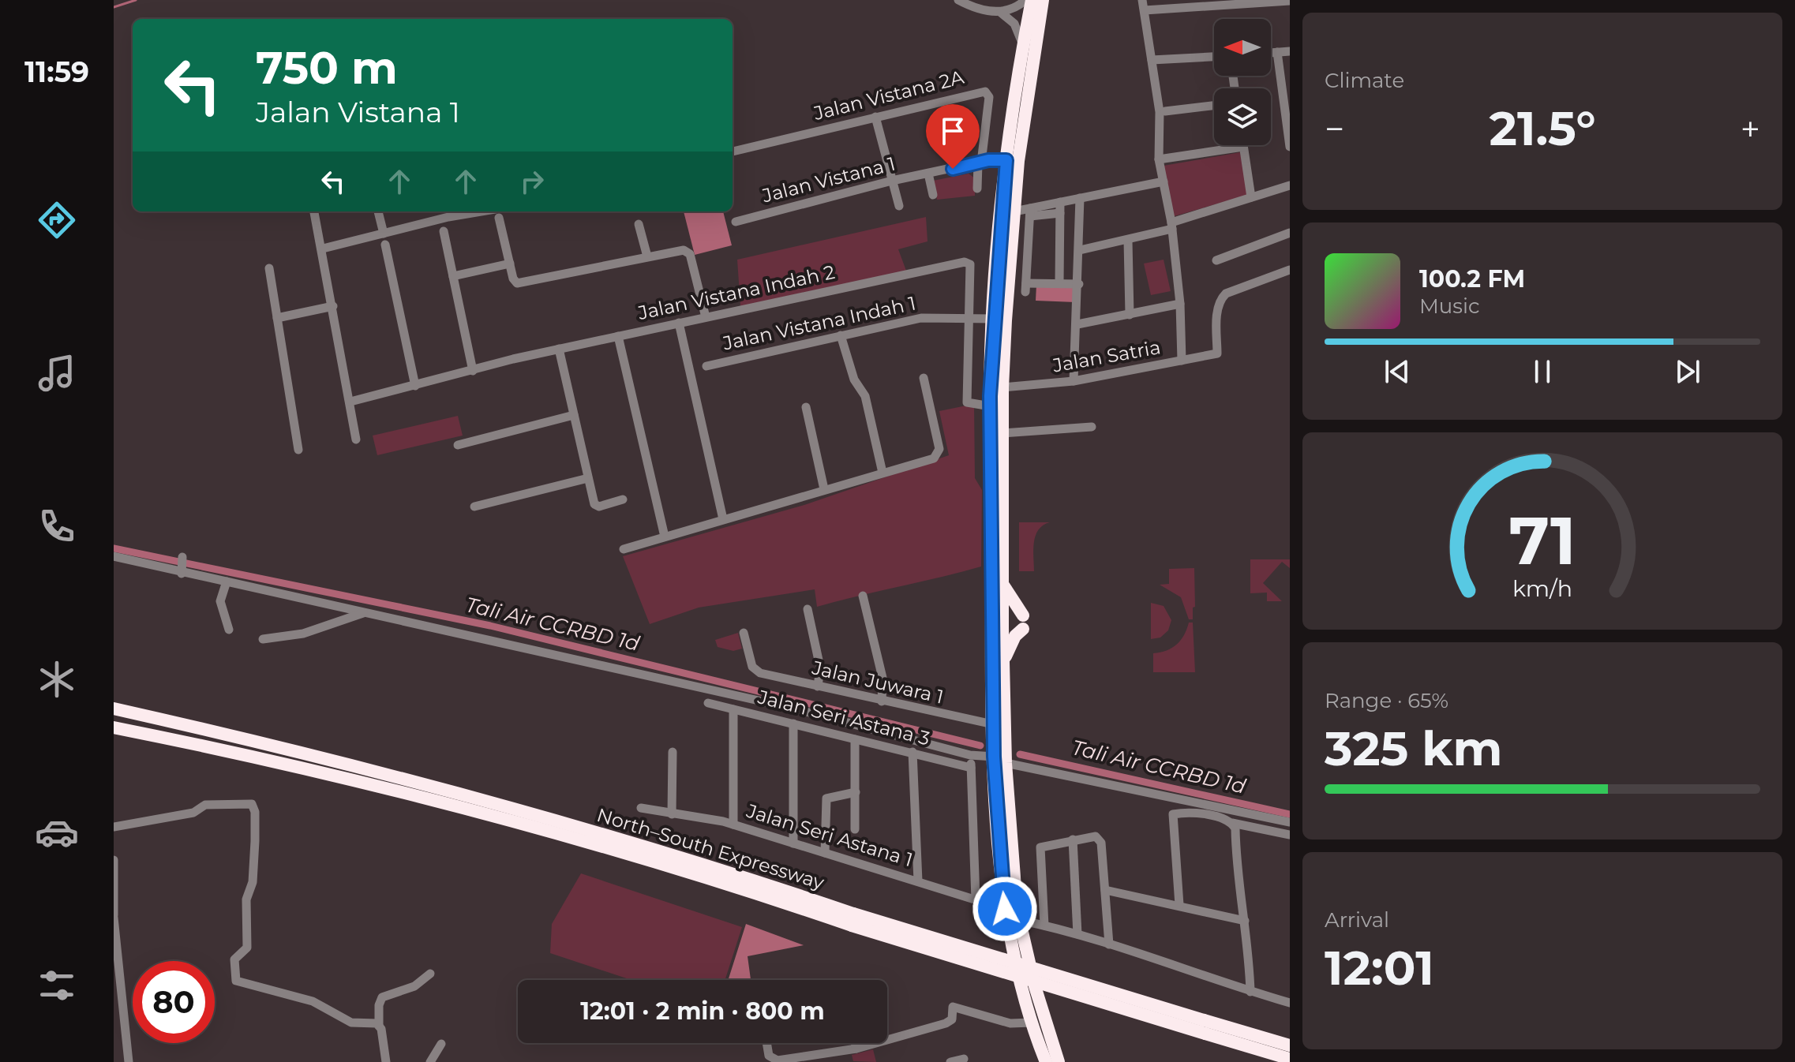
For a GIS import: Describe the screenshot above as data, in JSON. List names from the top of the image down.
{
  "streets": {
    "highway": ["North–South Expressway"],
    "street": [
      "Jalan Vistana 2A",
      "Jalan Vistana 1",
      "Jalan Vistana Indah 2",
      "Jalan Vistana Indah 1",
      "Jalan Satria",
      "Jalan Juwara 1",
      "Jalan Seri Astana 3",
      "Jalan Seri Astana 1"
    ]
  },
  "crossings": [
    ["Jalan Vistana 2A", "Jalan Vistana 1"],
    ["Jalan Vistana Indah 2", "Jalan Vistana Indah 1"]
  ],
  "water": ["Tali Air CCRBD 1d"],
  "north": "left",
  "page": {
    "tabs": "11:59",
    "tile": [
      "Climate",
      ["Range · 65%", "325 km"],
      ["Arrival", "12:01"]
    ],
    "turn": ["750 m", "Jalan Vistana 1"],
    "heat": ["−", "21.5°", "+"],
    "song": ["100.2 FM", "Music"],
    "limit": "80",
    "trip": "12:01 · 2 min · 800 m",
    "gauge": ["71", "km/h"]
  }
}
